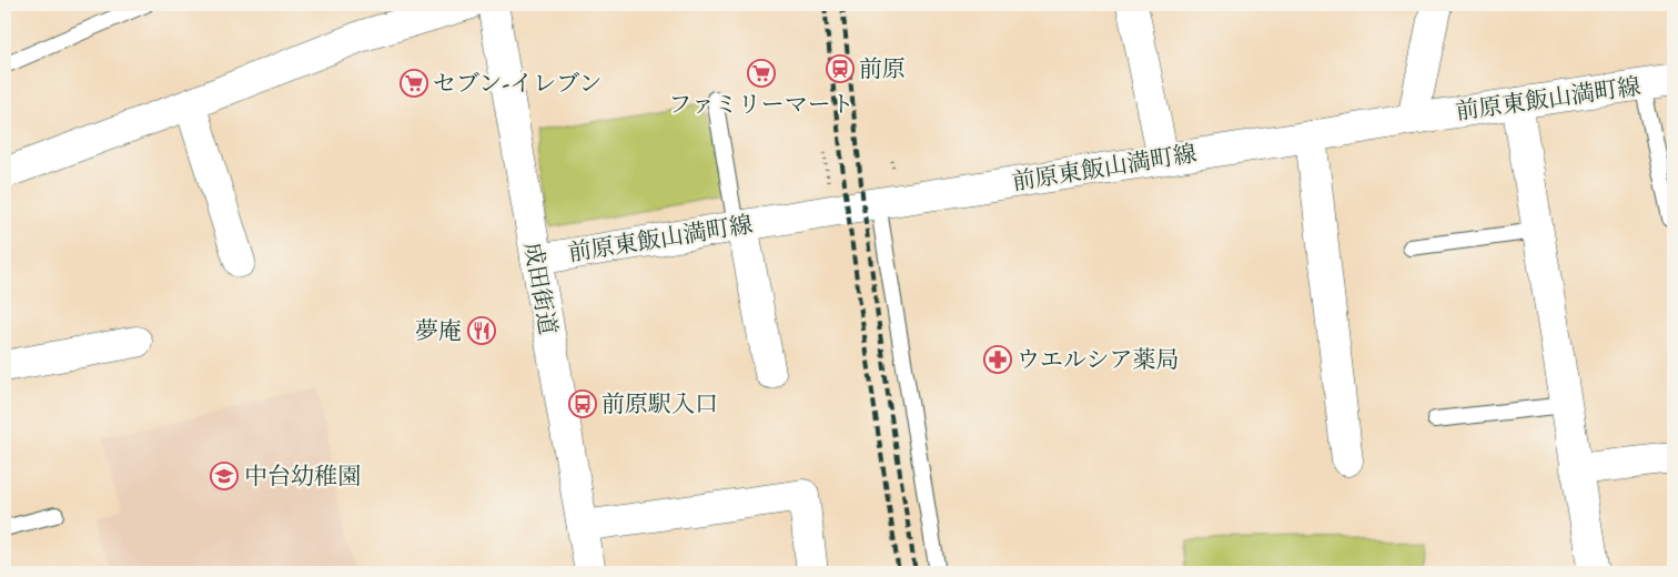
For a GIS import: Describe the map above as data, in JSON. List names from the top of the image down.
{
  "streets": {
    "main road": ["前原東飯山満町線", "成田街道"]
  },
  "crossings": [
    ["前原東飯山満町線", "成田街道"]
  ],
  "places": {
    "station": ["前原"],
    "supermarket": ["ファミリーマート", "セブン-イレブン"],
    "restaurant": ["夢庵"],
    "pharmacy": ["ウエルシア薬局"],
    "bus stop": ["前原駅入口"],
    "school or university": ["中台幼稚園"]
  }
}
